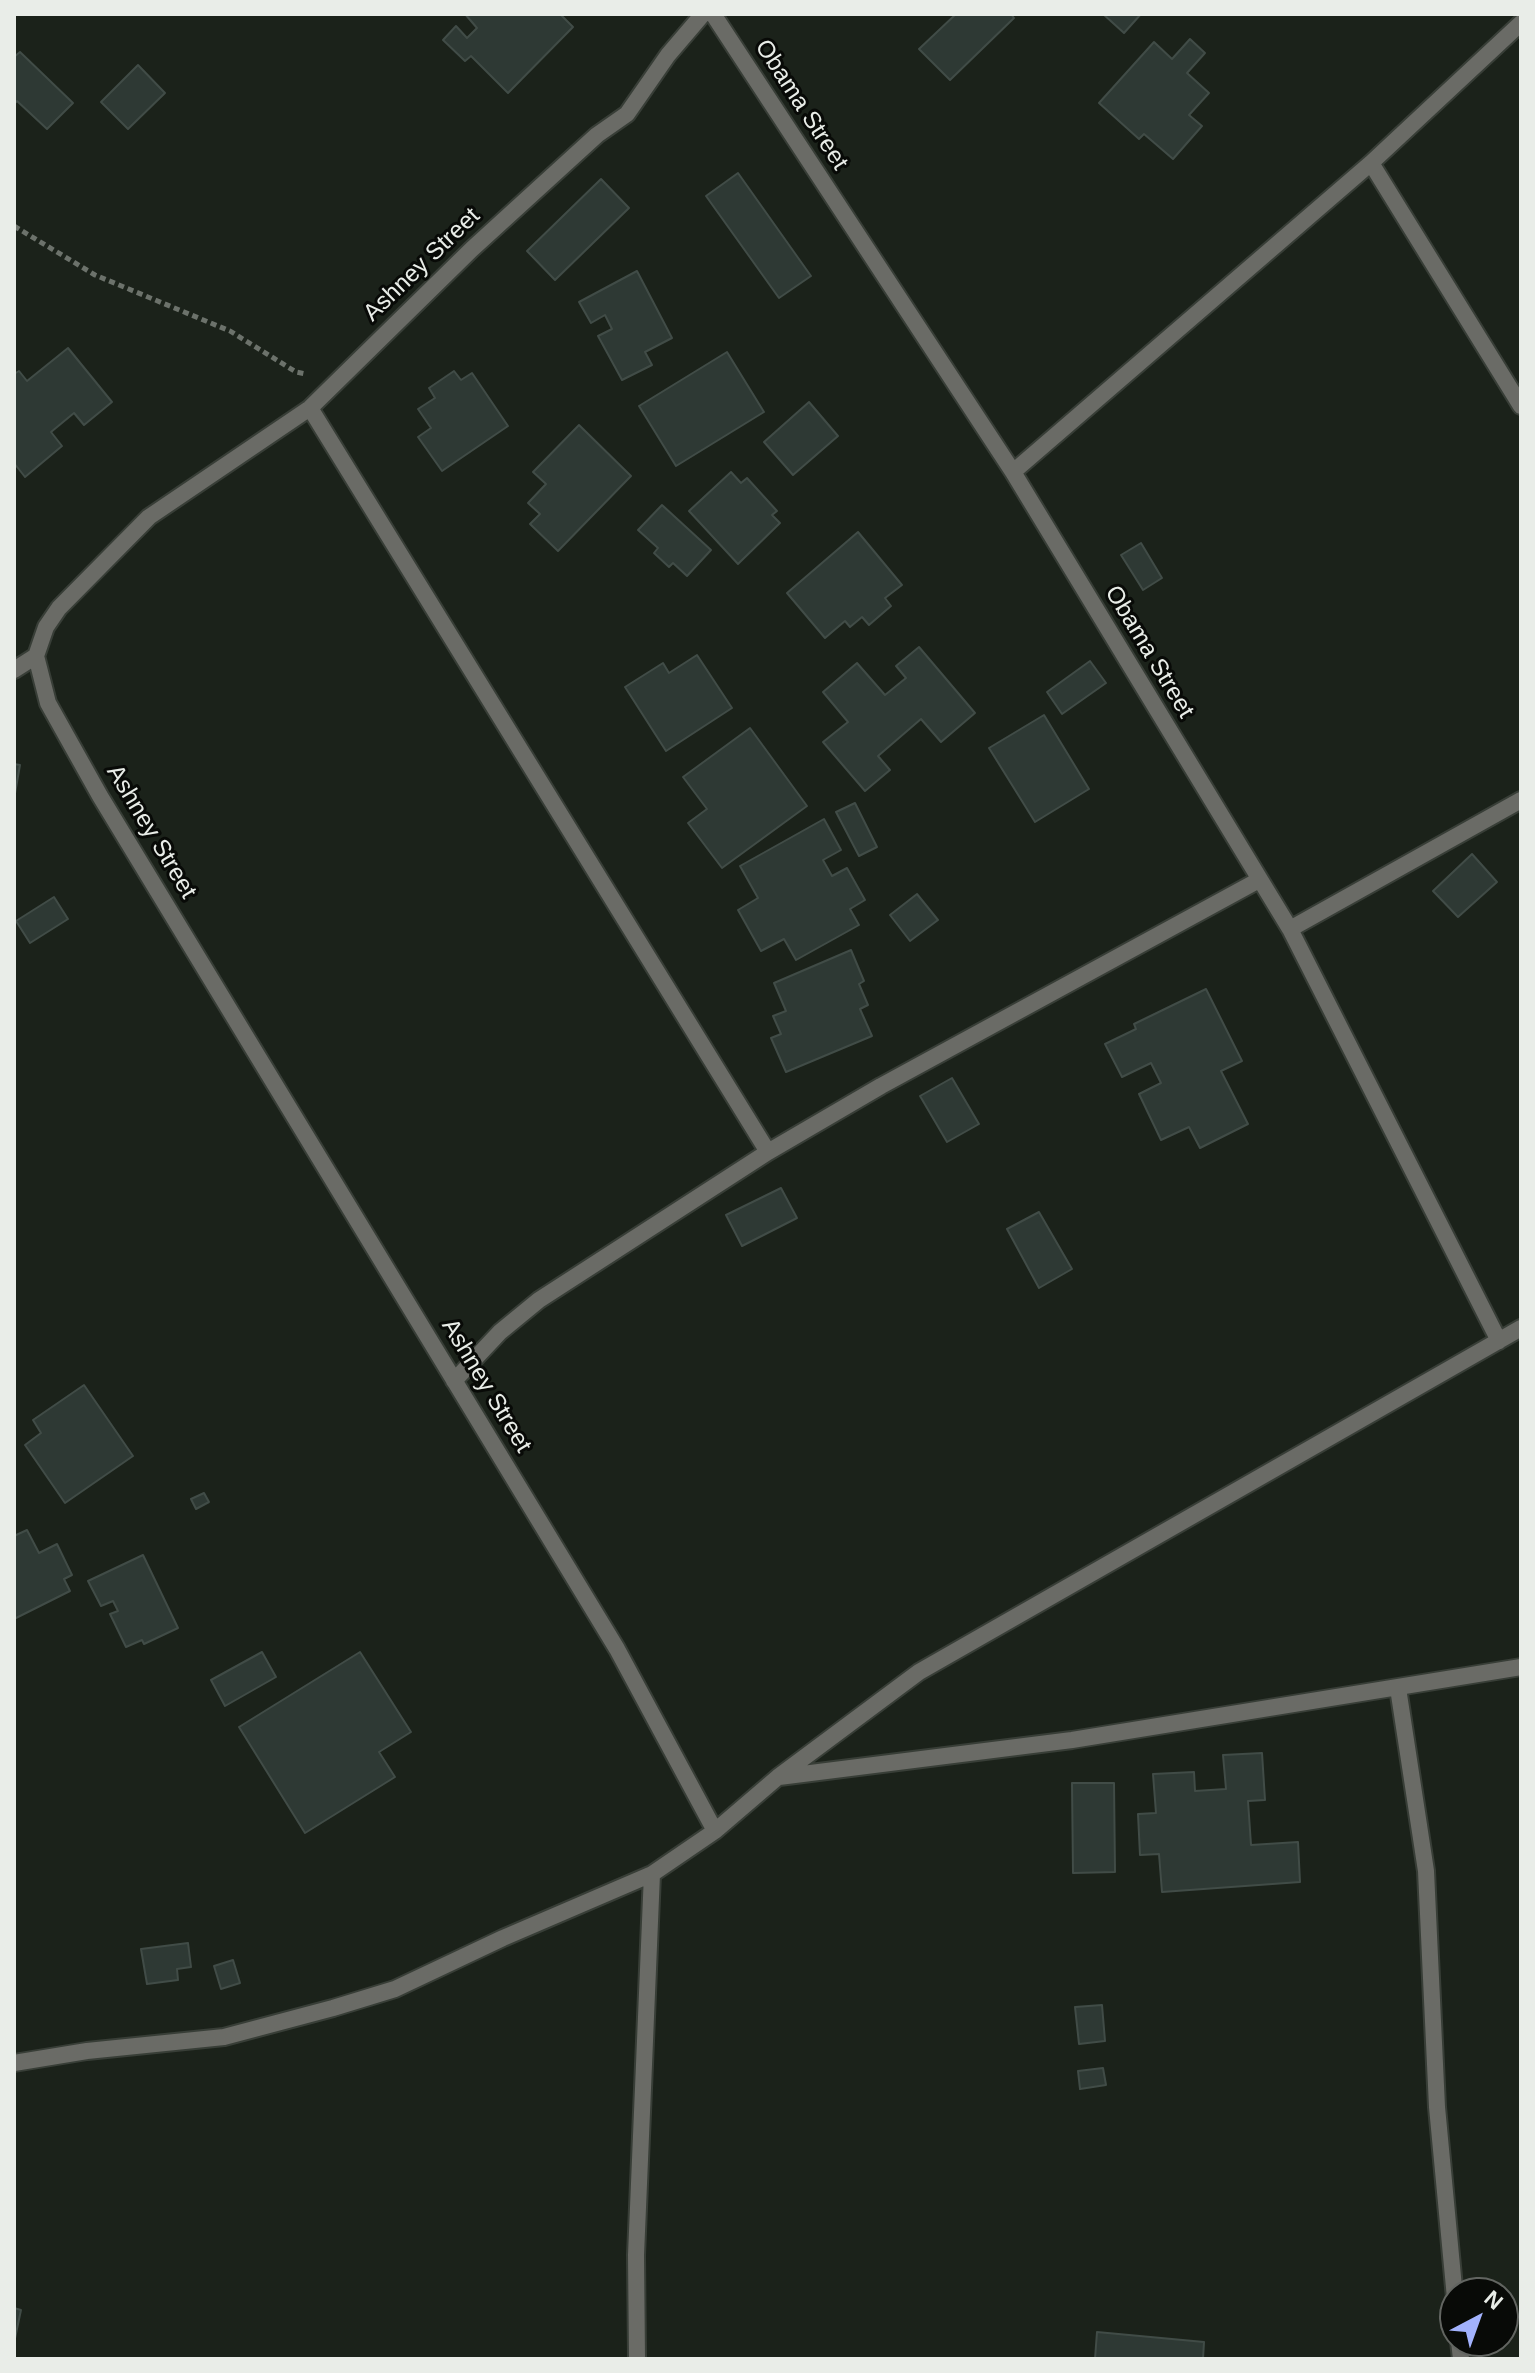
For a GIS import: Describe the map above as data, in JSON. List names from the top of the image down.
{
  "streets": {
    "street": ["Obama Street", "Ashney Street"]
  },
  "north": "top right"
}
